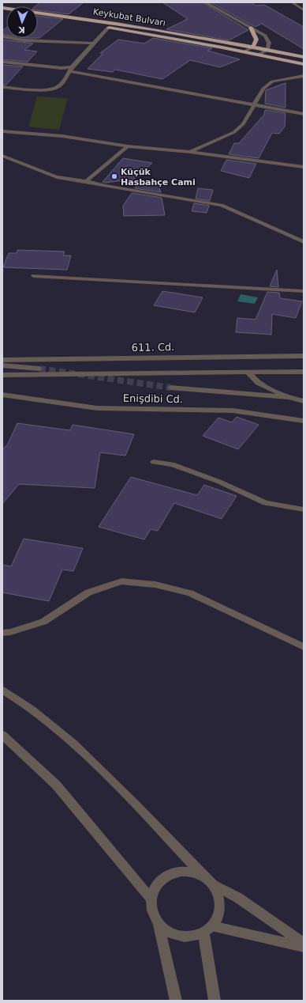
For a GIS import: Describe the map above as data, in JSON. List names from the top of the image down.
{
  "streets": {
    "highway": ["Keykubat Bulvarı"],
    "street": ["611. Cd.", "Enişdibi Cd."]
  },
  "places": ["Küçük Hasbahçe Cami"],
  "north": "bottom"
}
